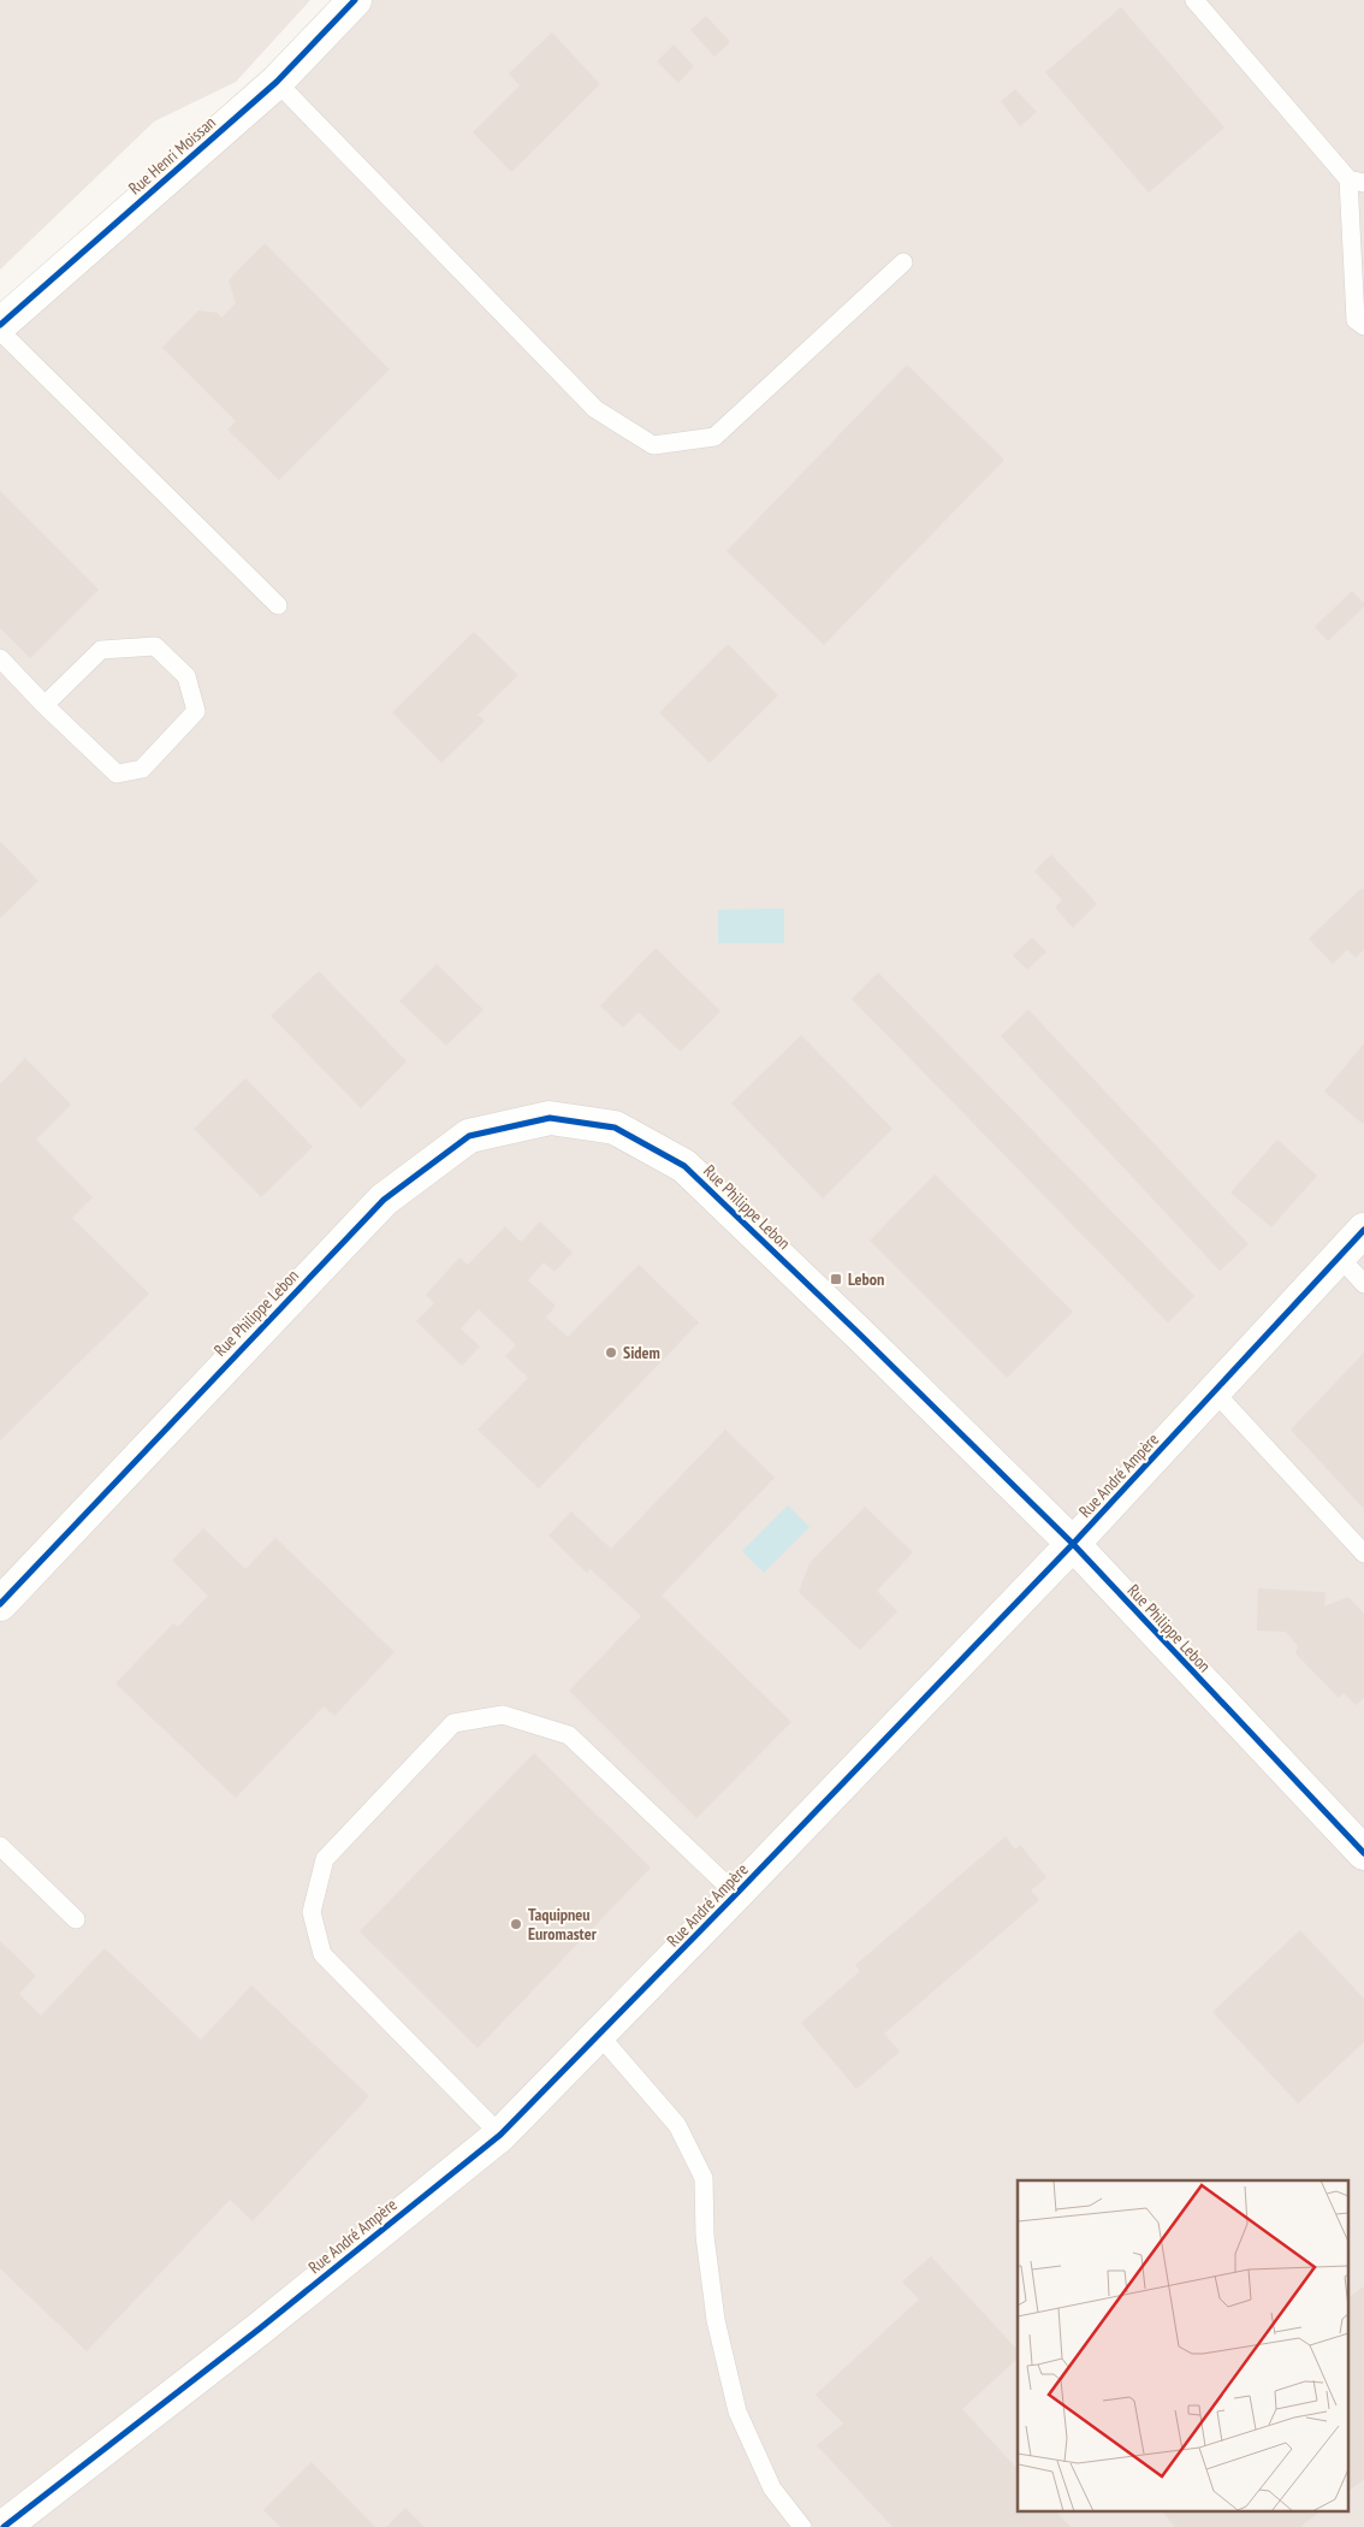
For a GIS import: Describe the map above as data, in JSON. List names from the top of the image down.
{
  "streets": {
    "street": ["Rue Henri Moissan", "Rue Philippe Lebon", "Rue André Ampère"]
  },
  "crossings": [
    ["Rue Philippe Lebon", "Rue André Ampère"]
  ],
  "places": {
    "transit": ["Lebon"],
    "other": ["Sidem", "Taquipneu Euromaster"]
  }
}
